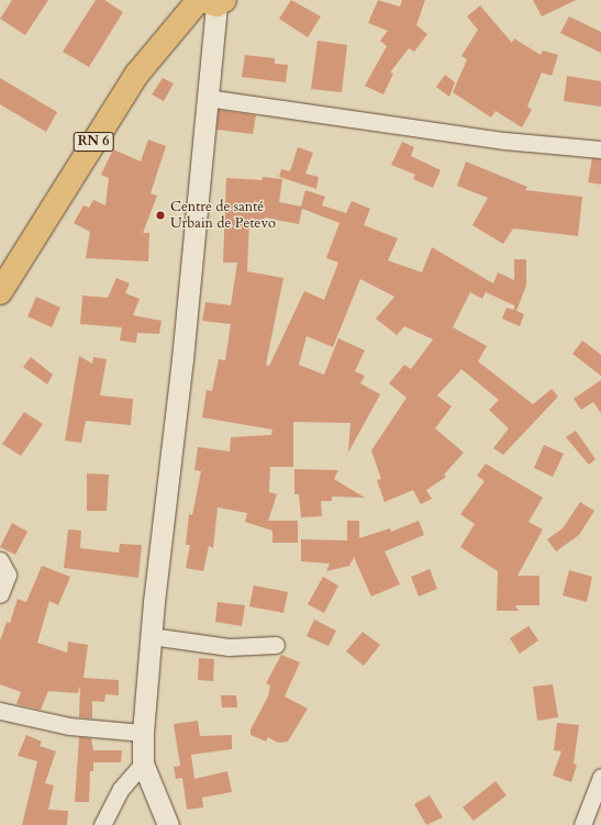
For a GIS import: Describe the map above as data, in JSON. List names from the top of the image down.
{
  "streets": {
    "main road": ["RN 6"]
  },
  "places": ["Centre de santé Urbain de Petevo"]
}
